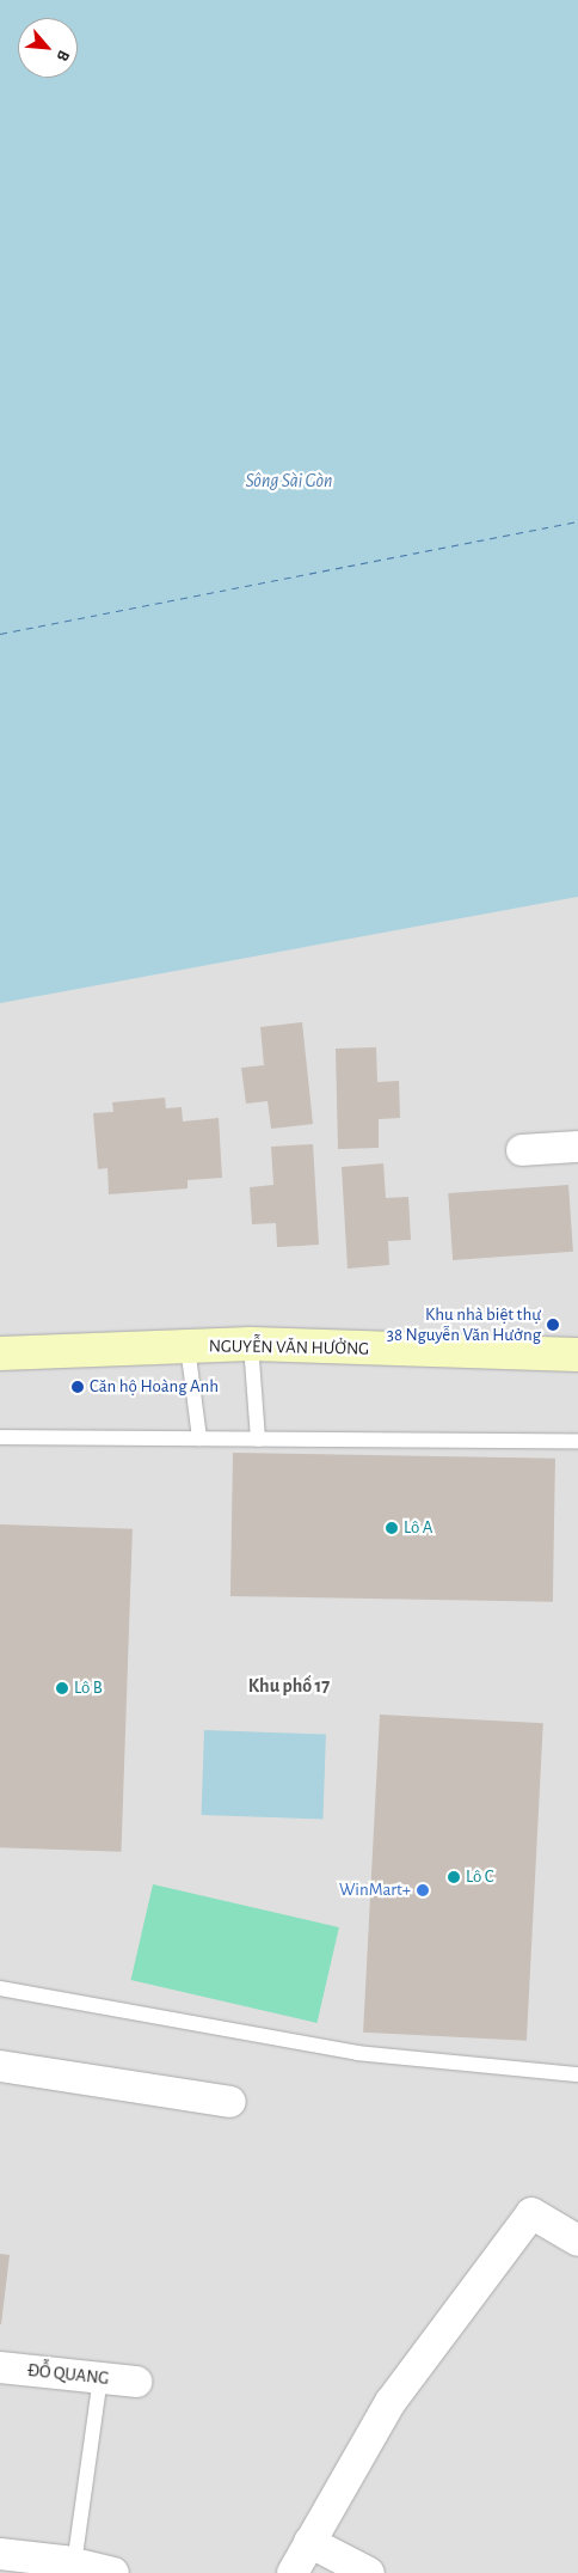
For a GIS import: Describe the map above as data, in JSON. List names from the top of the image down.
{
  "streets": {
    "main road": ["NGUYỄN VĂN HƯỞNG"],
    "street": ["ĐỖ QUANG"]
  },
  "districts": ["Khu phố 17"],
  "water": ["Sông Sài Gòn"],
  "places": [
    "Khu nhà biệt thự 38 Nguyễn Văn Hưởng",
    "Căn hộ Hoàng Anh",
    "Lô A",
    "Lô B",
    "Lô C",
    "WinMart+"
  ],
  "north": "bottom right"
}
